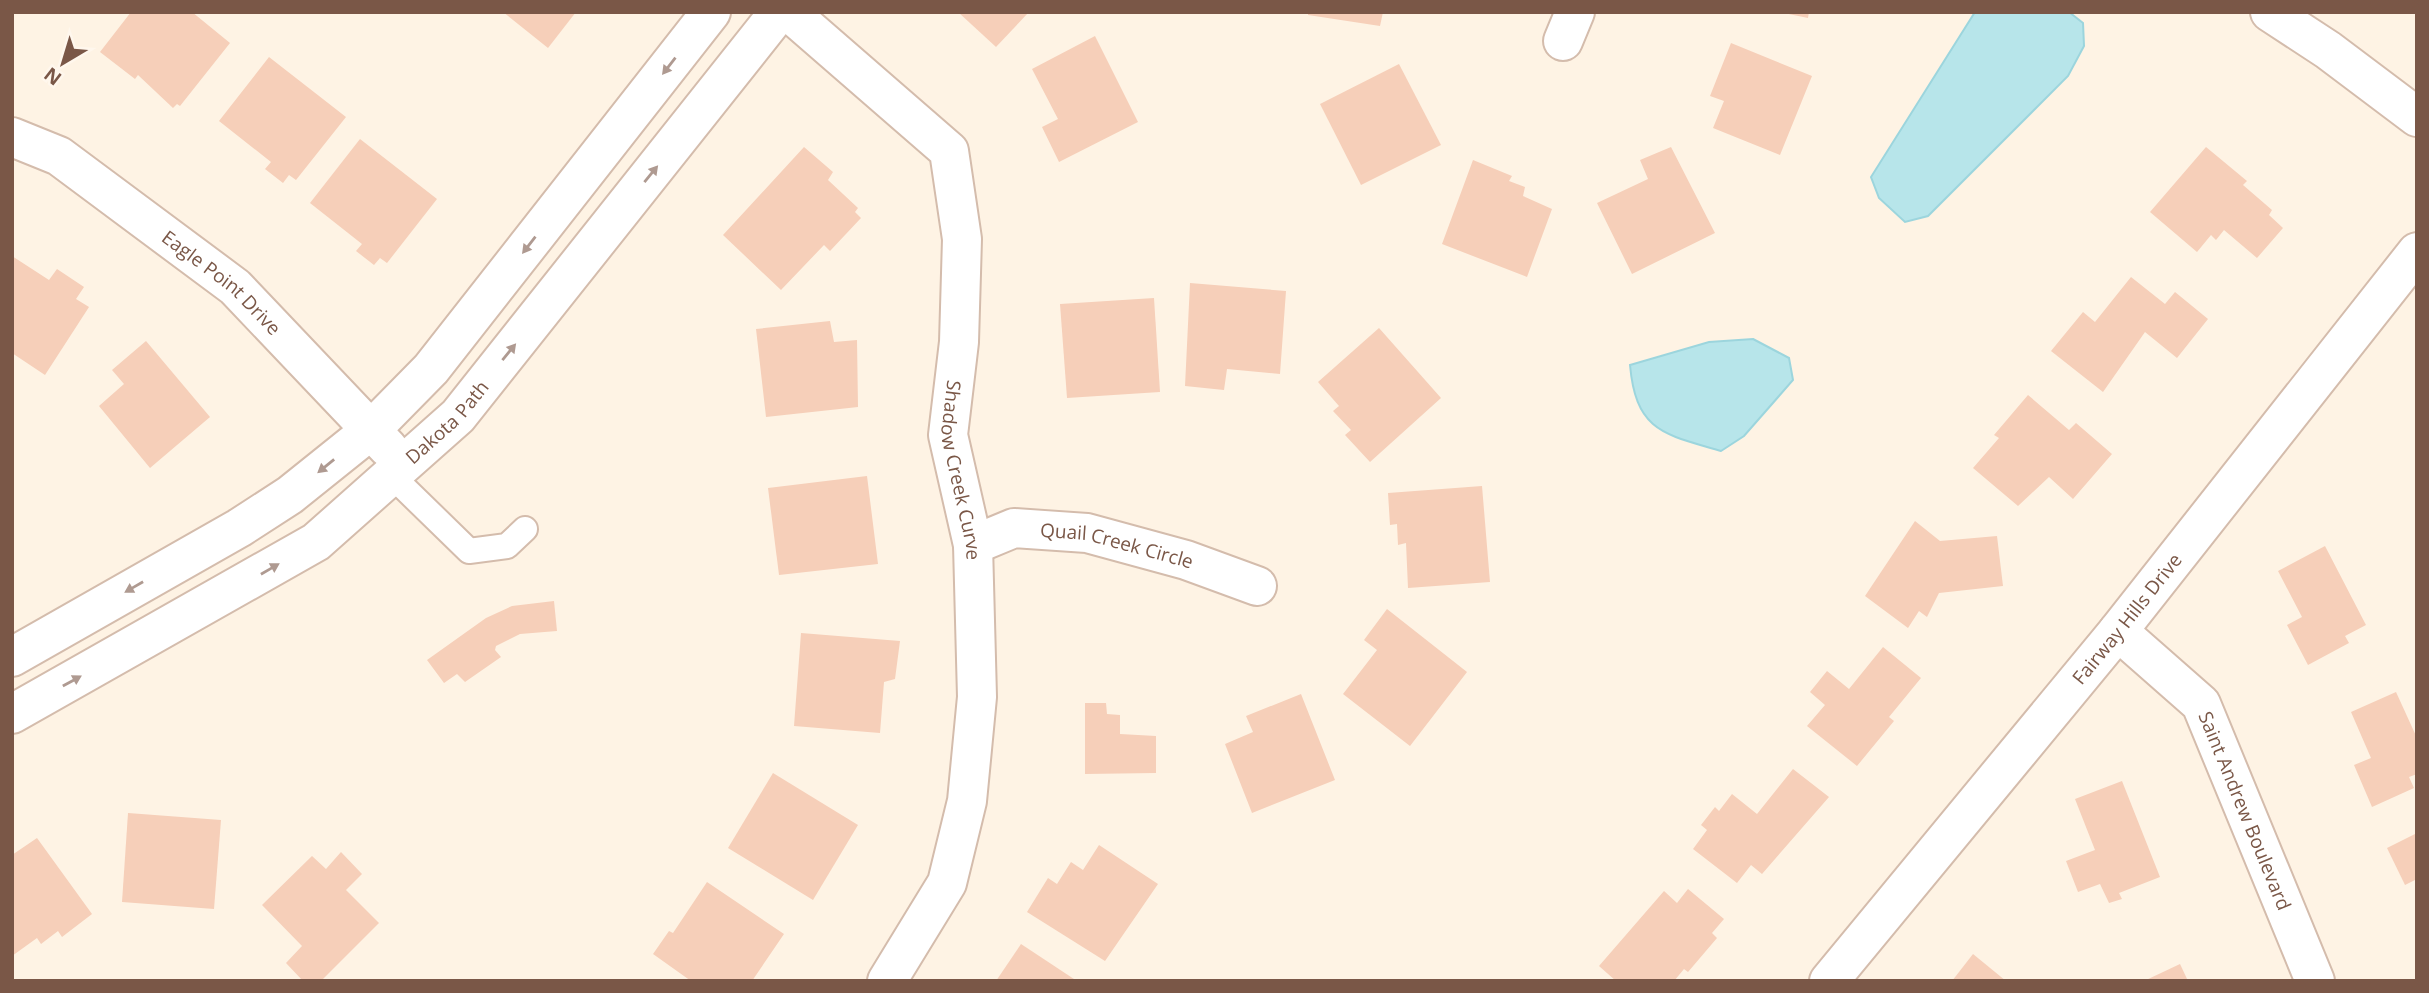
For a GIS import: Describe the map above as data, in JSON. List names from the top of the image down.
{
  "streets": {
    "street": [
      "Eagle Point Drive",
      "Dakota Path",
      "Shadow Creek Curve",
      "Quail Creek Circle",
      "Fairway Hills Drive",
      "Saint Andrew Boulevard"
    ]
  },
  "crossings": [
    ["Eagle Point Drive", "Dakota Path"],
    ["Shadow Creek Curve", "Quail Creek Circle"],
    ["Fairway Hills Drive", "Saint Andrew Boulevard"]
  ],
  "north": "bottom left"
}
